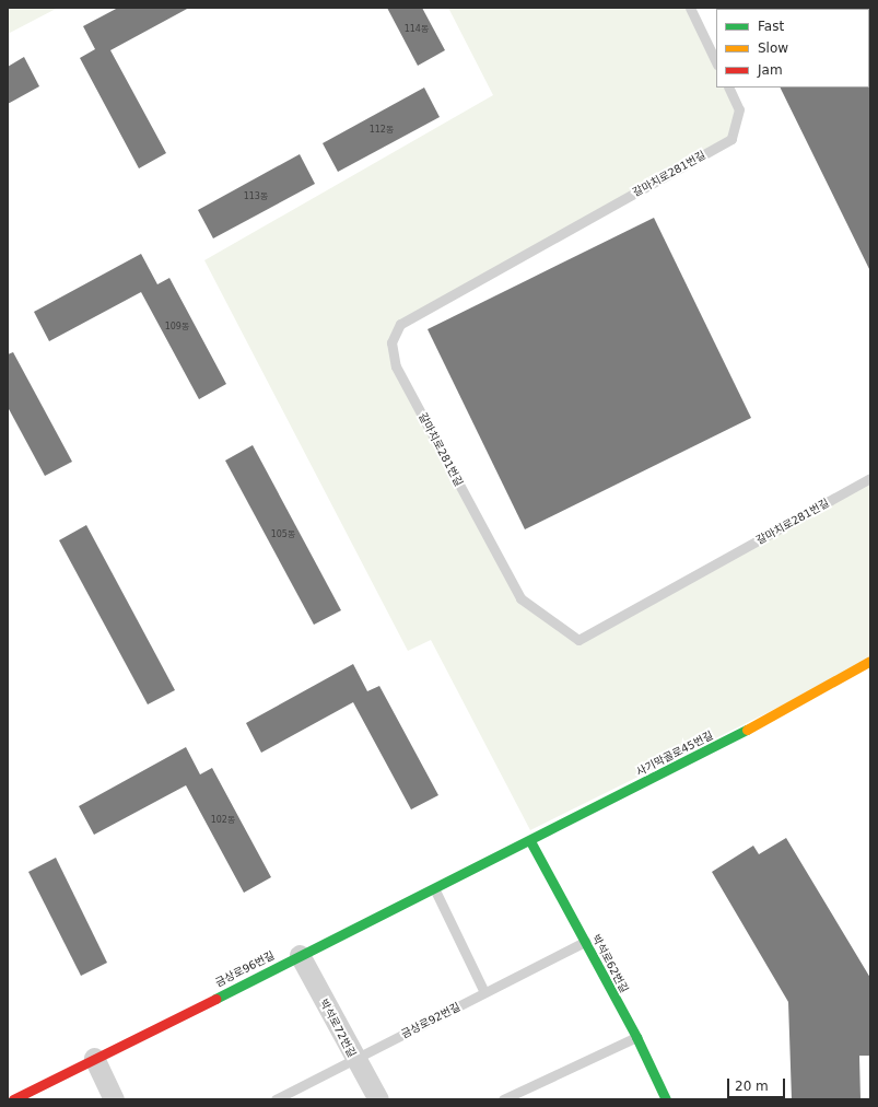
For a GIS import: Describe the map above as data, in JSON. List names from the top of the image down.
{
  "streets": {
    "street": [
      "사기막골로45번길",
      "박석로62번길",
      "금상로96번길",
      "박석로72번길"
    ],
    "lane": ["갈마치로281번길", "금상로92번길"]
  },
  "crossings": [
    ["사기막골로45번길", "박석로62번길"],
    ["사기막골로45번길", "금상로96번길"],
    ["박석로62번길", "금상로92번길"],
    ["금상로96번길", "박석로72번길"],
    ["금상로92번길", "박석로72번길"]
  ],
  "house_numbers": [
    "114동",
    "112동",
    "113동",
    "109동",
    "105동",
    "102동"
  ],
  "legend": ["Fast", "Slow", "Jam"],
  "scale_bar": "20 m"
}
